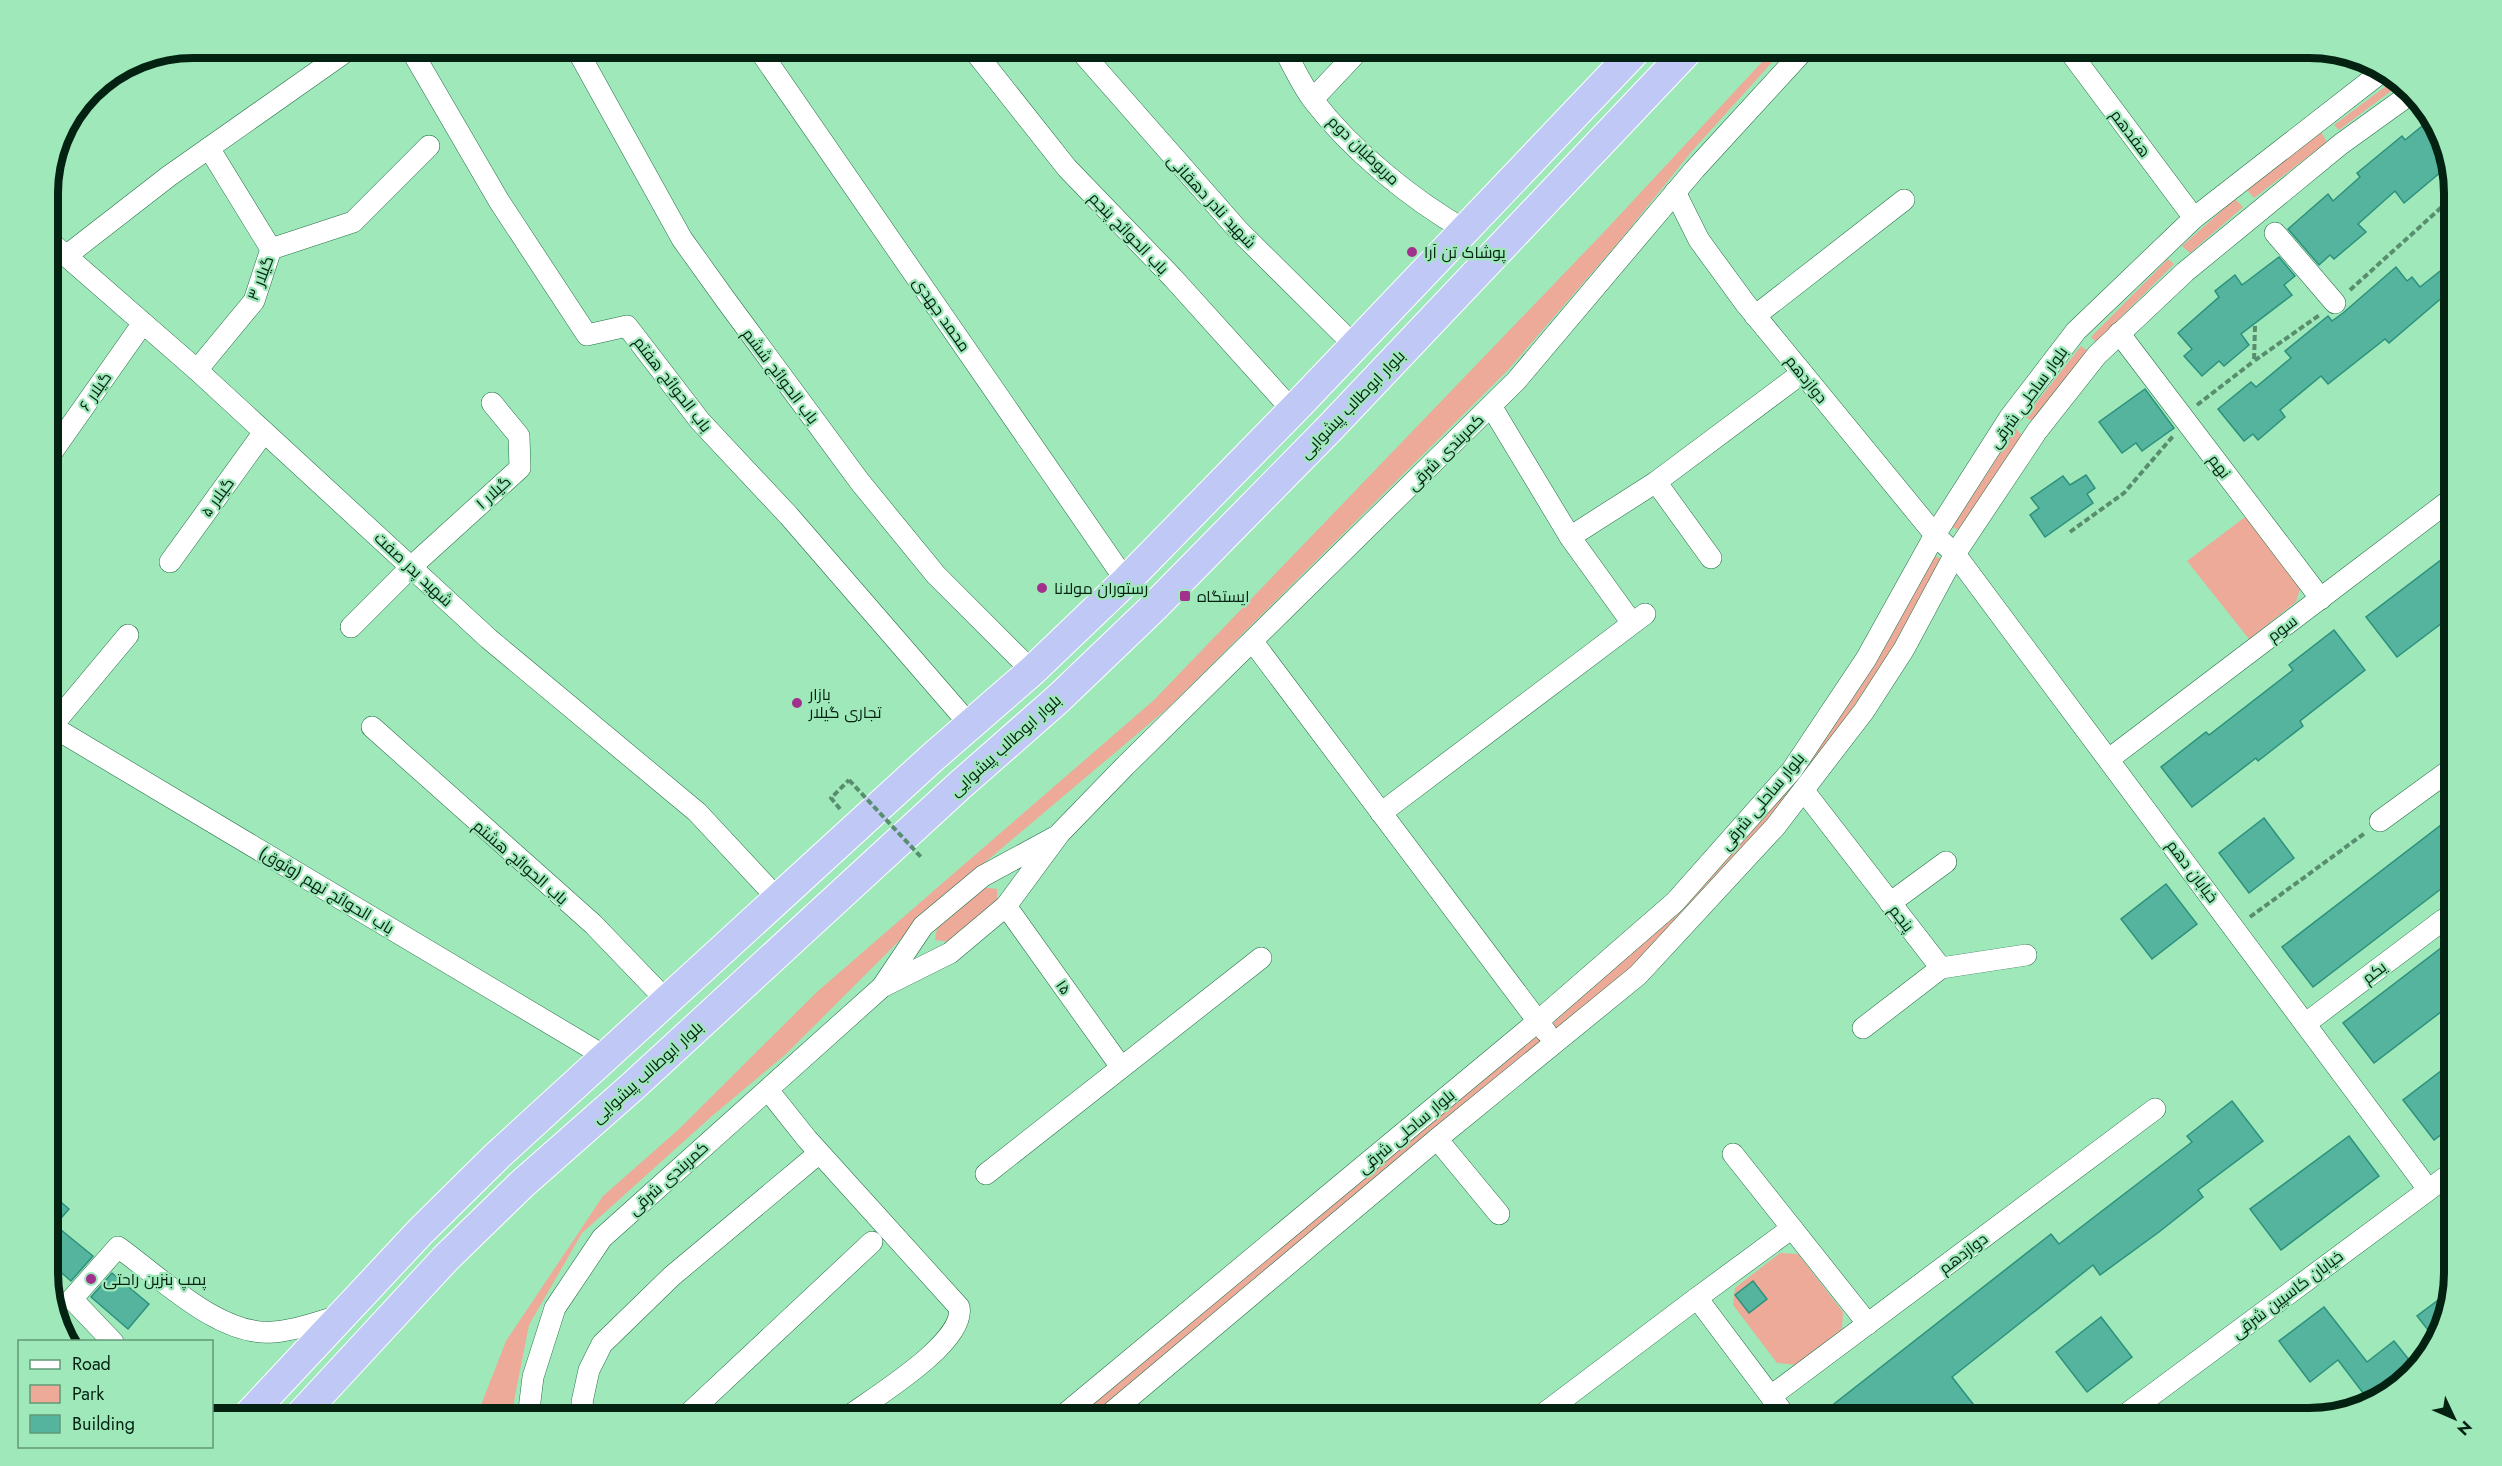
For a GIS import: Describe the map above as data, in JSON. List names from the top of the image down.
{
  "streets": {
    "highway": ["بلوار ابوطالب پیشوایی"],
    "street": [
      "هفدهم",
      "مربوطیان دوم",
      "شهید نادر دهقانی",
      "باب الحوائج پنجم",
      "گیلار ۳",
      "محمد جهدی",
      "باب الحوائج ششم",
      "دوازدهم",
      "باب الحوائج هفتم",
      "گیلار ۶",
      "بلوار ساحلی شرقی",
      "کمربندی شرقی",
      "نهم",
      "گیلار ۱",
      "گیلار ۵",
      "شهید پدر صفت",
      "سوم",
      "باب الحوائج هشتم",
      "خیابان دهم",
      "باب الحوائج نهم (وثوق)",
      "پنجم",
      "یکم",
      "۱۵",
      "خیابان کاسپین شرقی"
    ]
  },
  "crossings": [
    ["هفدهم", "بلوار ساحلی شرقی"],
    ["گیلار ۳", "شهید پدر صفت"],
    ["دوازدهم", "بلوار ساحلی شرقی"],
    ["دوازدهم", "کمربندی شرقی"],
    ["دوازدهم", "خیابان دهم"],
    ["گیلار ۶", "شهید پدر صفت"],
    ["بلوار ساحلی شرقی", "نهم"],
    ["بلوار ساحلی شرقی", "خیابان دهم"],
    ["بلوار ساحلی شرقی", "پنجم"],
    ["کمربندی شرقی", "۱۵"],
    ["نهم", "سوم"],
    ["گیلار ۱", "شهید پدر صفت"],
    ["گیلار ۵", "شهید پدر صفت"],
    ["سوم", "خیابان دهم"],
    ["خیابان دهم", "یکم"],
    ["خیابان دهم", "خیابان کاسپین شرقی"]
  ],
  "places": {
    "other": [
      "پوشاک تن آرا",
      "رستوران مولانا",
      "بازار تجاری گیلار",
      "پمپ بنزین راحتی"
    ],
    "transit": ["ایستگاه"]
  },
  "legend": ["Road", "Park", "Building"],
  "north": "bottom right"
}
